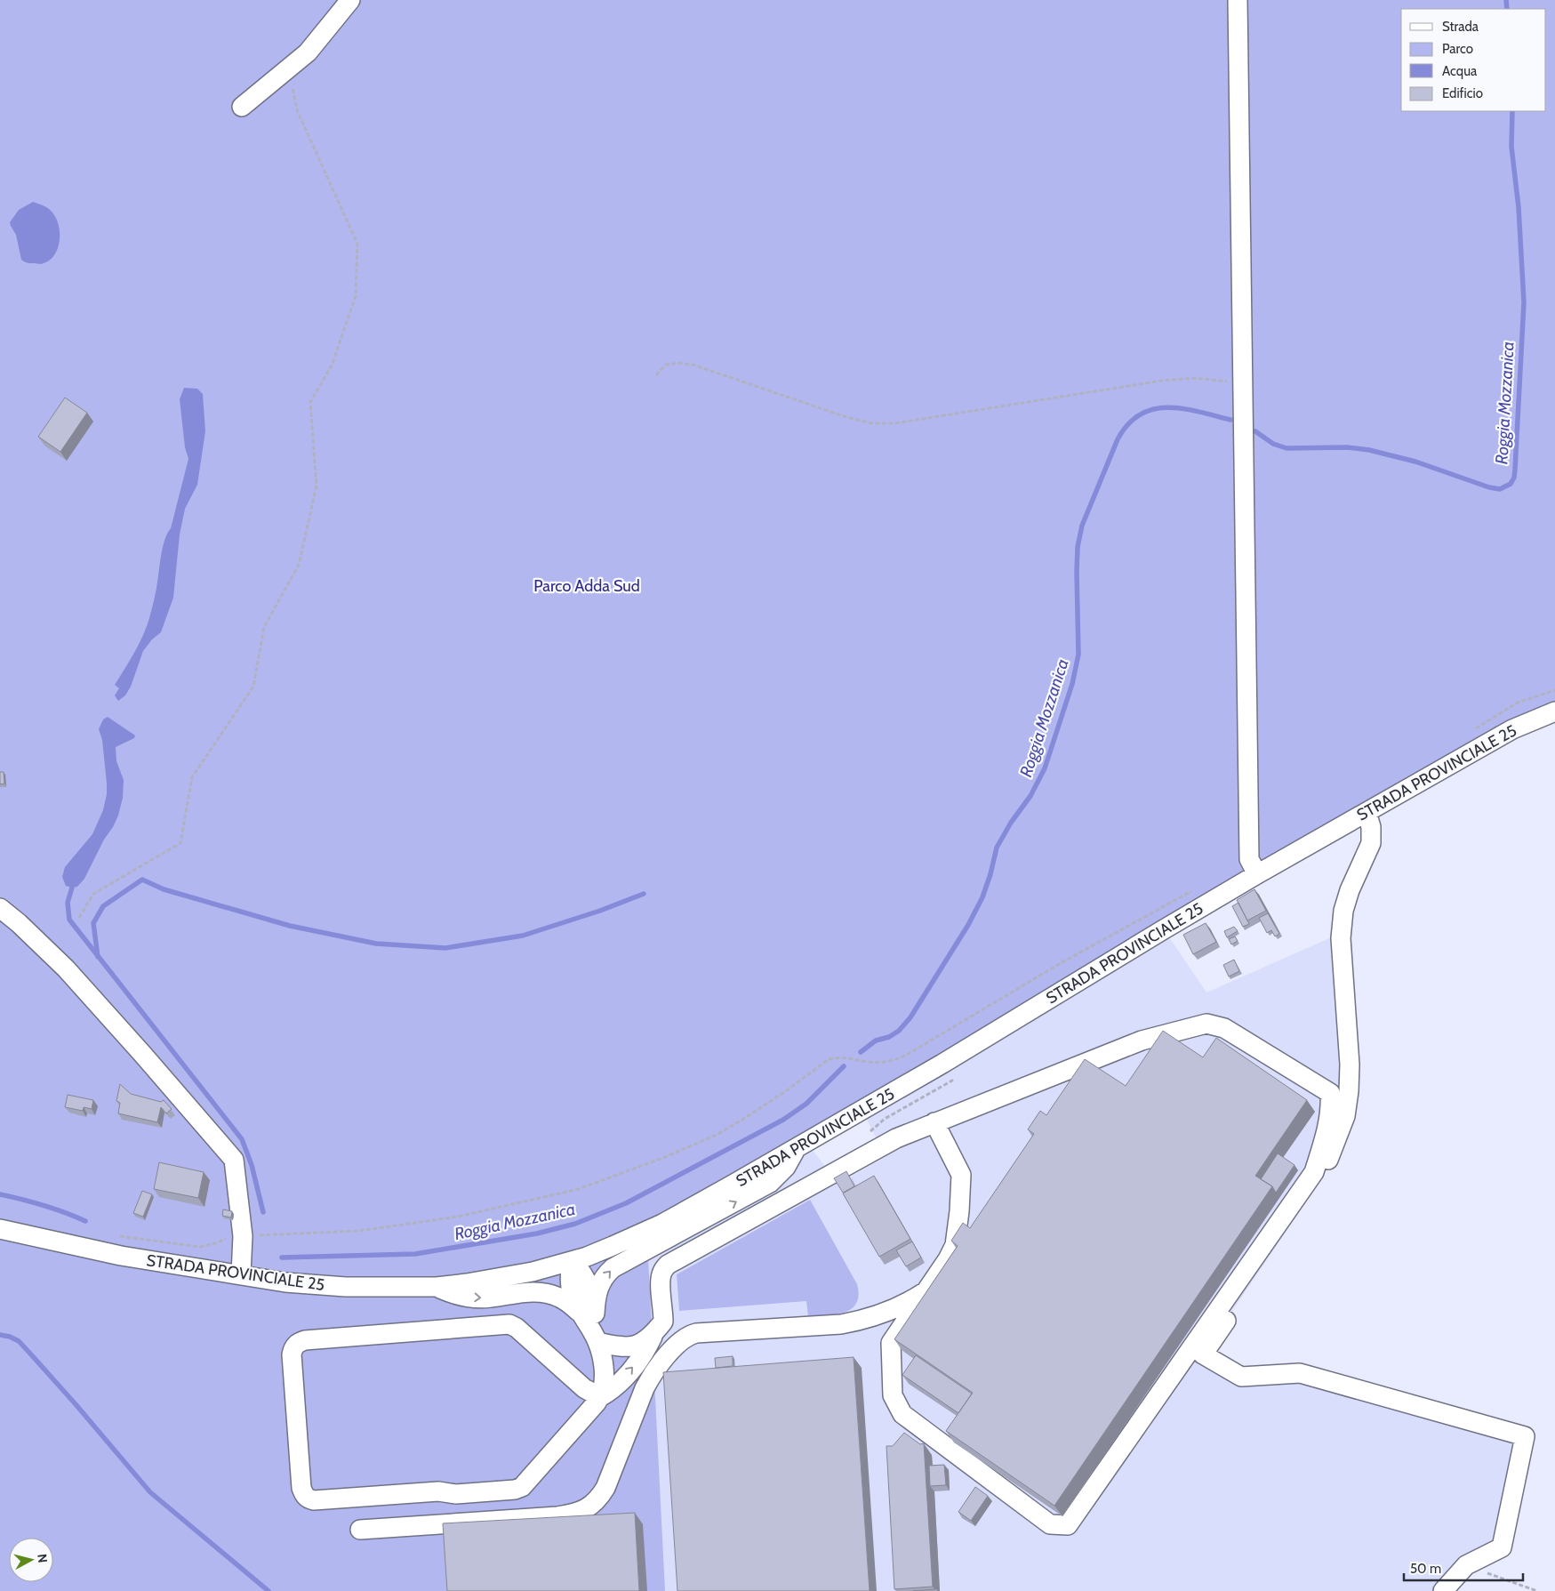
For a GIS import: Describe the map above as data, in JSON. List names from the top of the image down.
{
  "streets": {
    "street": ["STRADA PROVINCIALE 25"]
  },
  "water": ["Roggia Mozzanica"],
  "parks": ["Parco Adda Sud"],
  "legend": [
    "Strada",
    "Parco",
    "Acqua",
    "Edificio"
  ],
  "scale_bar": "50 m",
  "north": "right"
}
